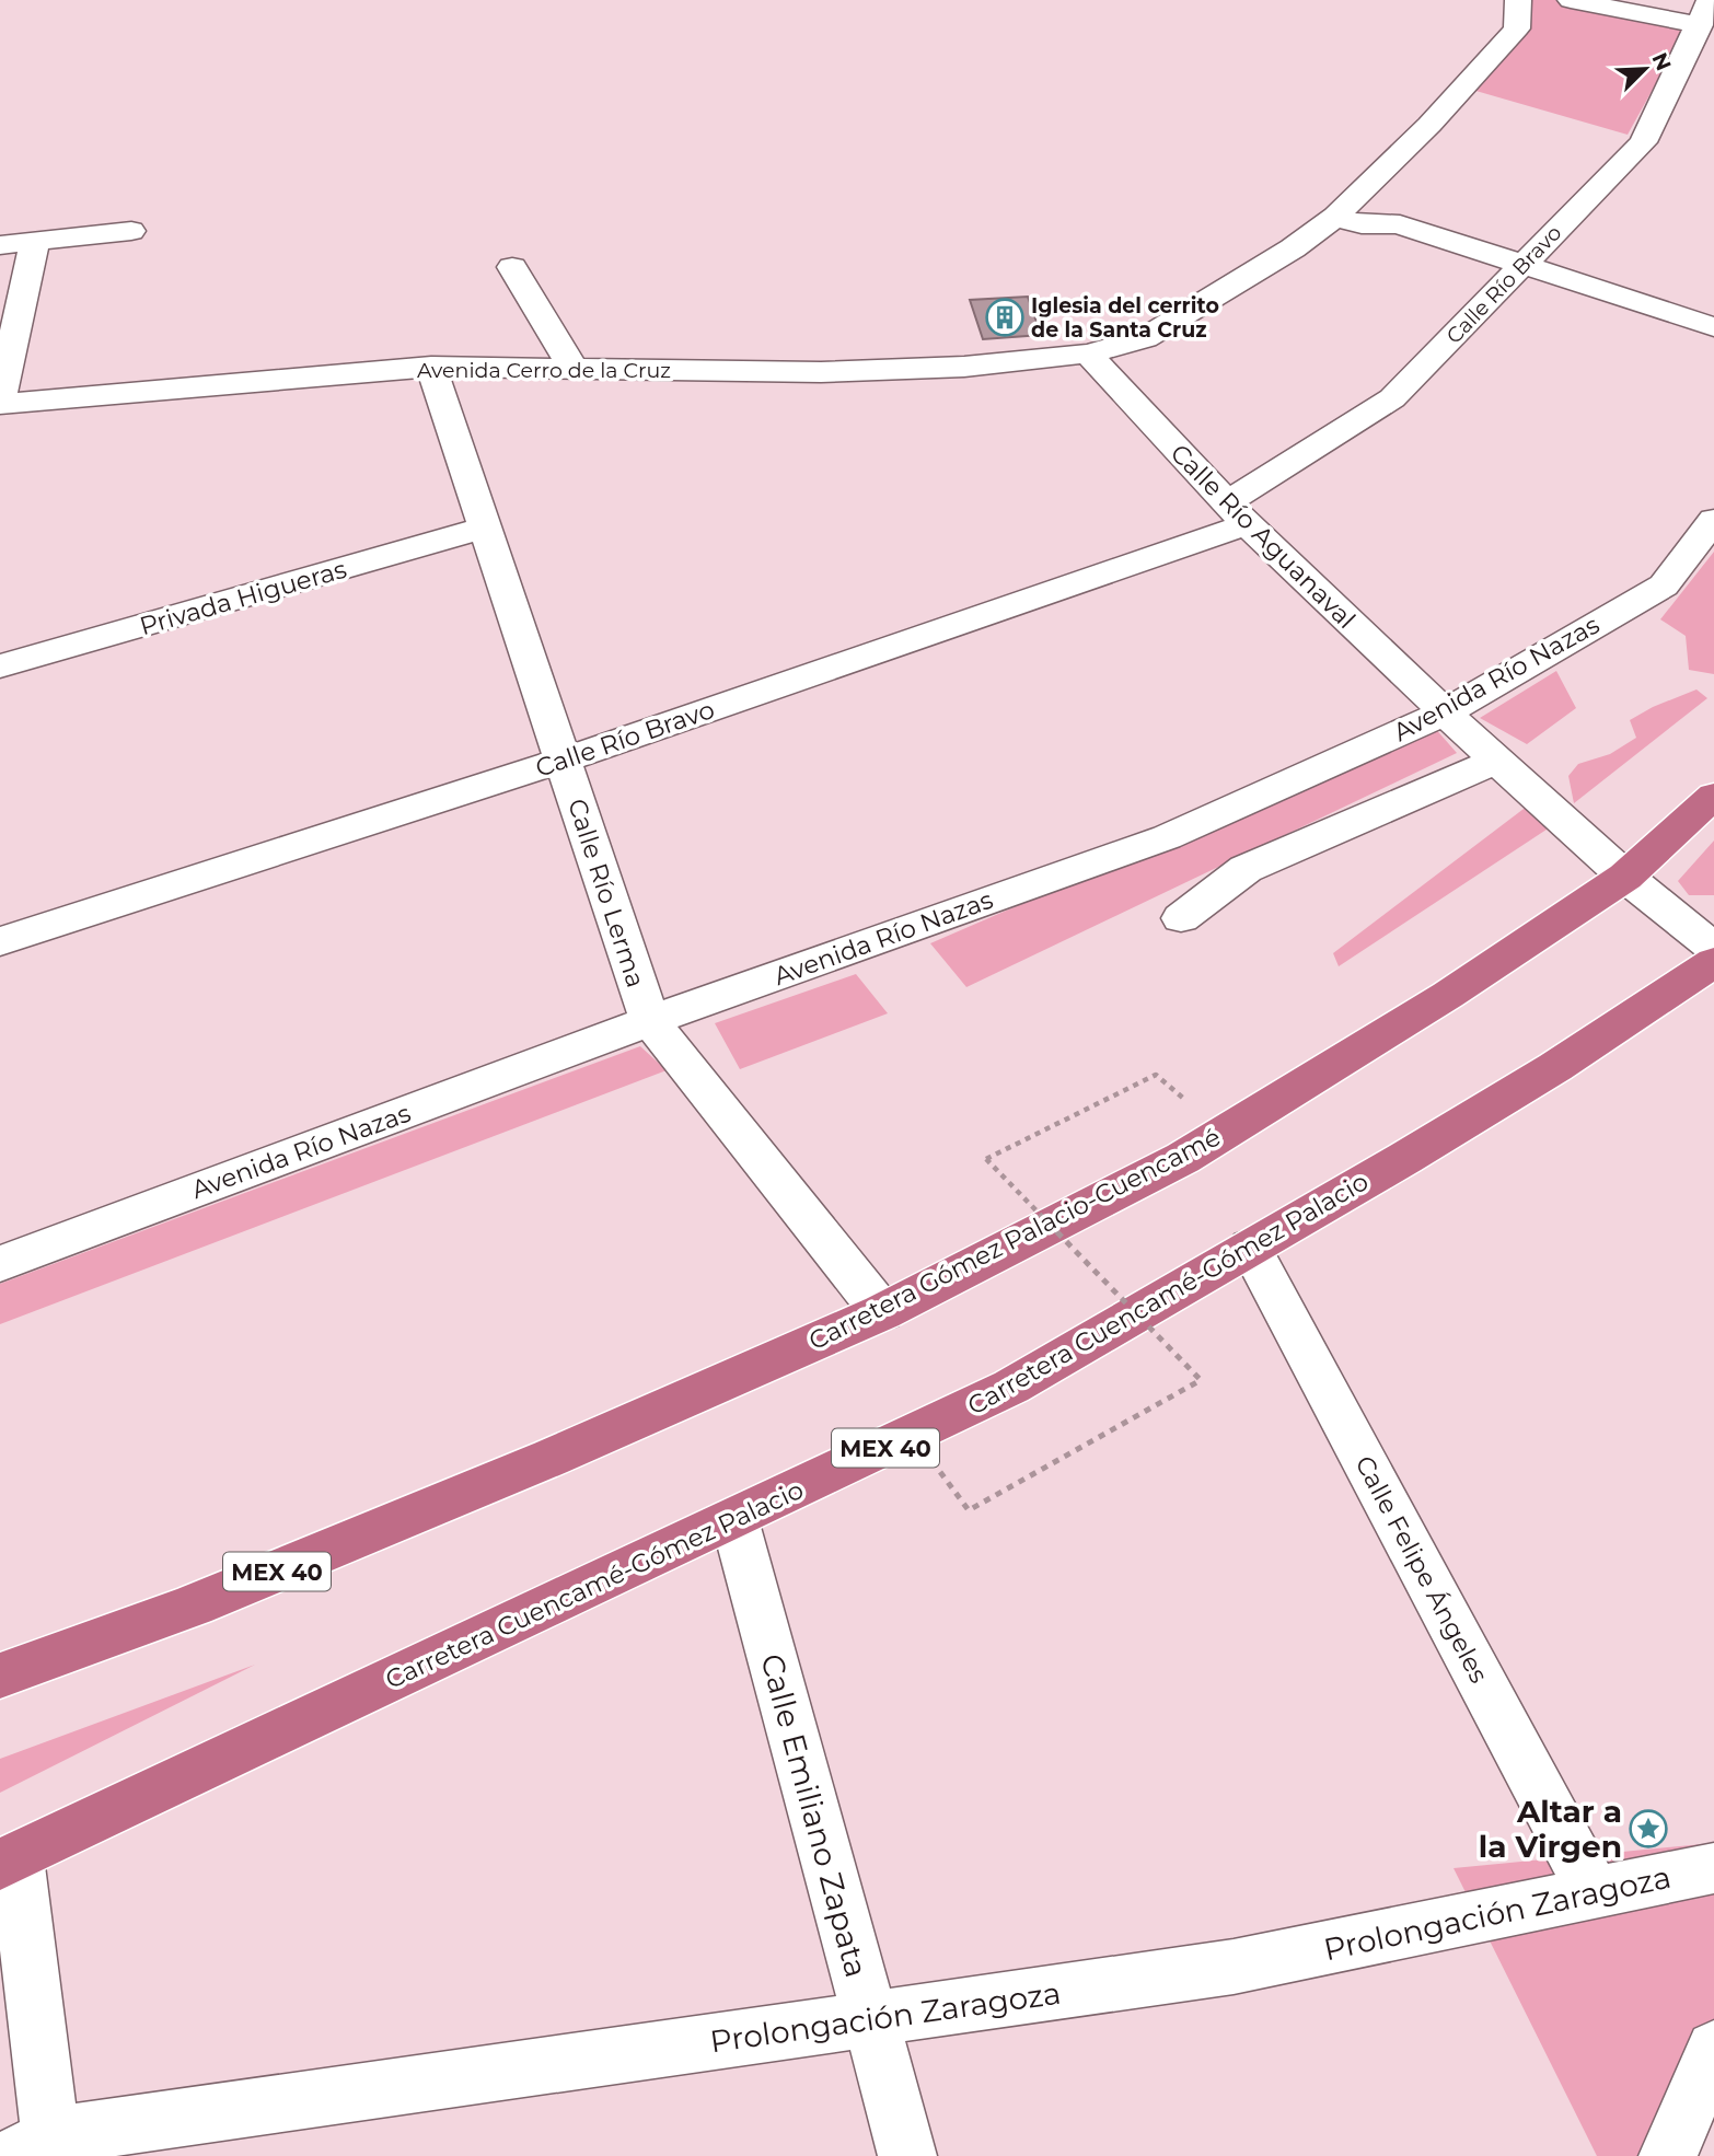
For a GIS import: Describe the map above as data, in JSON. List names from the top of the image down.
{
  "streets": {
    "highway": ["Carretera Gómez Palacio-Cuencamé", "Carretera Cuencamé-Gómez Palacio", "MEX 40"],
    "street": [
      "Calle Río Bravo",
      "Avenida Cerro de la Cruz",
      "Calle Río Aguanaval",
      "Privada Higueras",
      "Avenida Río Nazas",
      "Calle Río Lerma",
      "Calle Felipe Ángeles",
      "Calle Emiliano Zapata",
      "Prolongación Zaragoza"
    ]
  },
  "crossings": [
    ["Calle Río Bravo", "Calle Río Aguanaval"],
    ["Calle Río Bravo", "Calle Río Lerma"],
    ["Avenida Cerro de la Cruz", "Calle Río Aguanaval"],
    ["Avenida Cerro de la Cruz", "Calle Río Lerma"],
    ["Calle Río Aguanaval", "Avenida Río Nazas"],
    ["Calle Río Aguanaval", "Carretera Gómez Palacio-Cuencamé"],
    ["Privada Higueras", "Calle Río Lerma"],
    ["Avenida Río Nazas", "Calle Río Lerma"],
    ["Calle Río Lerma", "Carretera Gómez Palacio-Cuencamé"],
    ["Carretera Cuencamé-Gómez Palacio", "Calle Felipe Ángeles"],
    ["Carretera Cuencamé-Gómez Palacio", "Calle Emiliano Zapata"],
    ["Calle Felipe Ángeles", "Prolongación Zaragoza"],
    ["Calle Emiliano Zapata", "Prolongación Zaragoza"]
  ],
  "places": {
    "building": ["Iglesia del cerrito de la Santa Cruz"],
    "place": ["Altar a la Virgen"]
  },
  "north": "top right"
}
